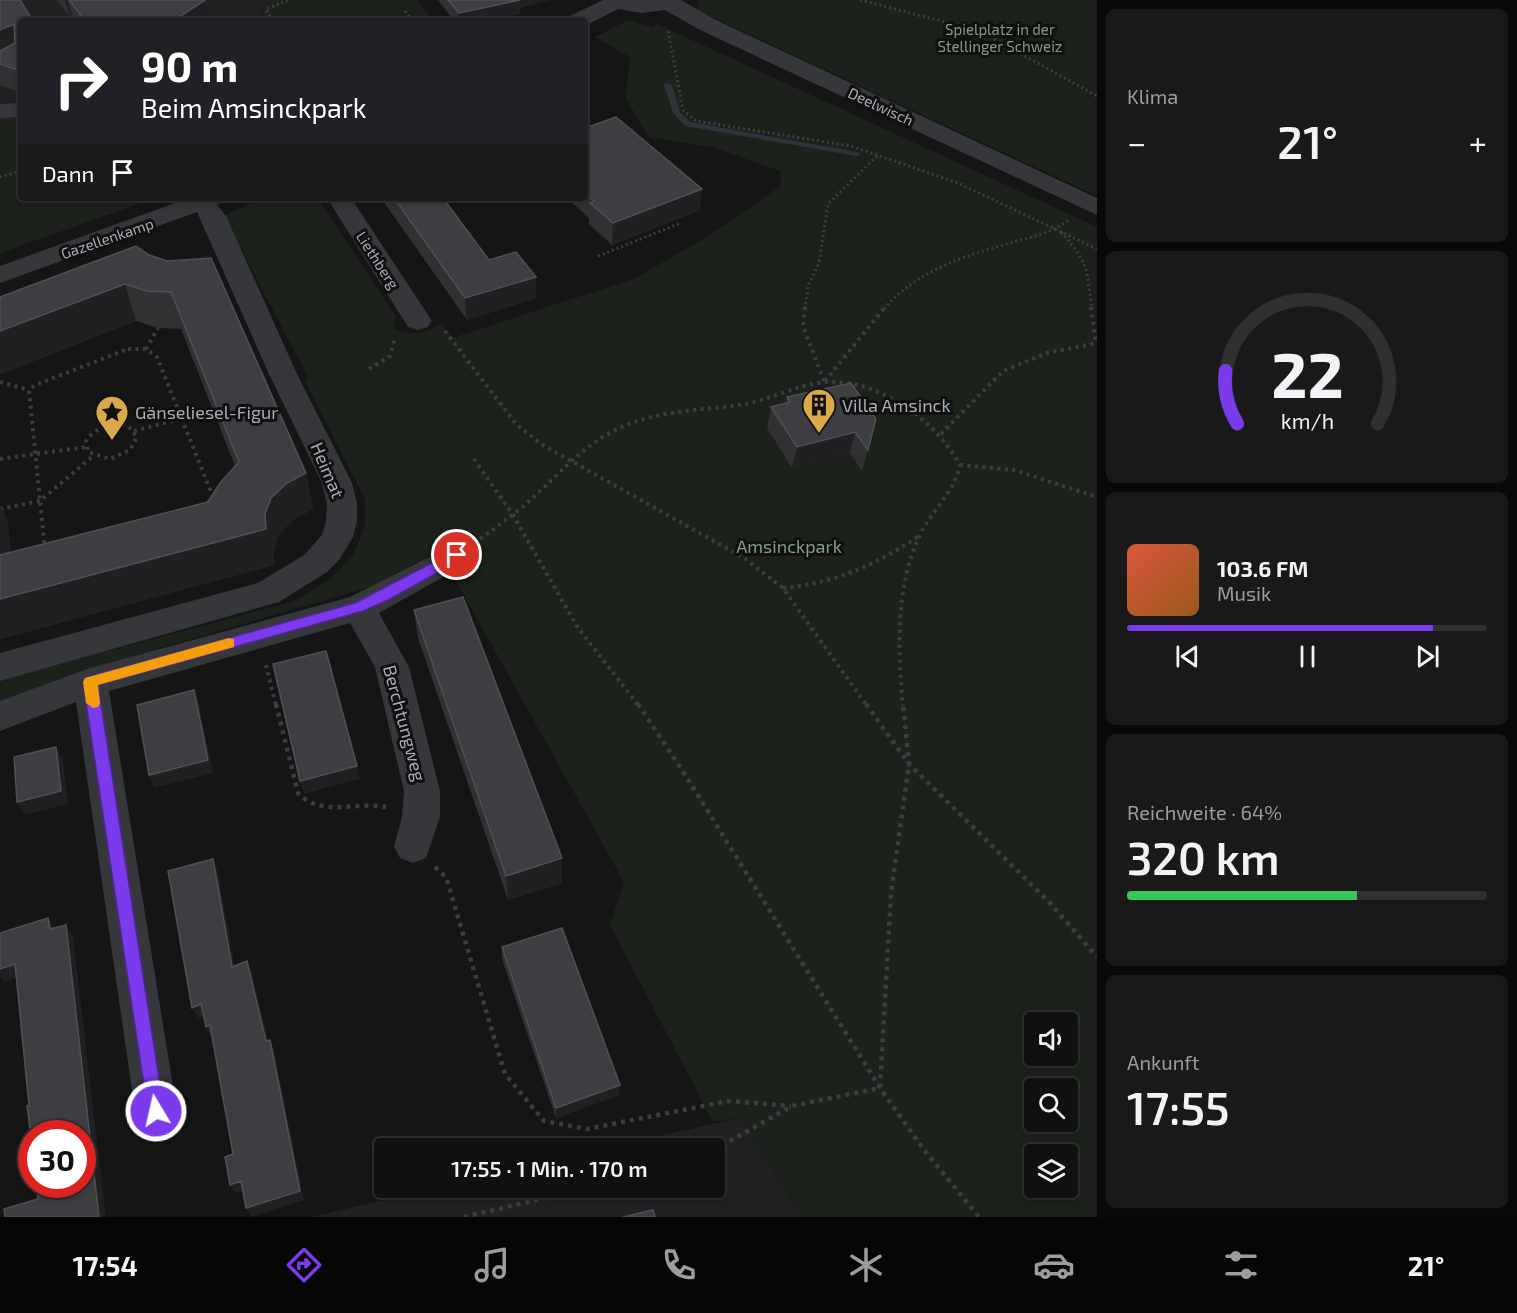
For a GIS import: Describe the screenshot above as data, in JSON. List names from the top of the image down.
{
  "streets": {
    "street": [
      "Deelwisch",
      "Gazellenkamp",
      "Liethberg",
      "Heimat",
      "Berchtungweg"
    ]
  },
  "parks": ["Spielplatz in der Stellinger Schweiz", "Amsinckpark"],
  "places": {
    "building": ["Villa Amsinck"],
    "place": ["Gänseliesel-Figur"]
  },
  "page": {
    "tile": [
      "Klima",
      ["Reichweite · 64%", "320 km"],
      ["Ankunft", "17:55"]
    ],
    "turn": ["90 m", "Beim Amsinckpark"],
    "heat": ["−", "21°", "+"],
    "then": "Dann",
    "song": ["103.6 FM", "Musik"],
    "limit": "30",
    "trip": "17:55 · 1 Min. · 170 m",
    "tabs": ["17:54", "21°"],
    "gauge": ["22", "km/h"]
  }
}
